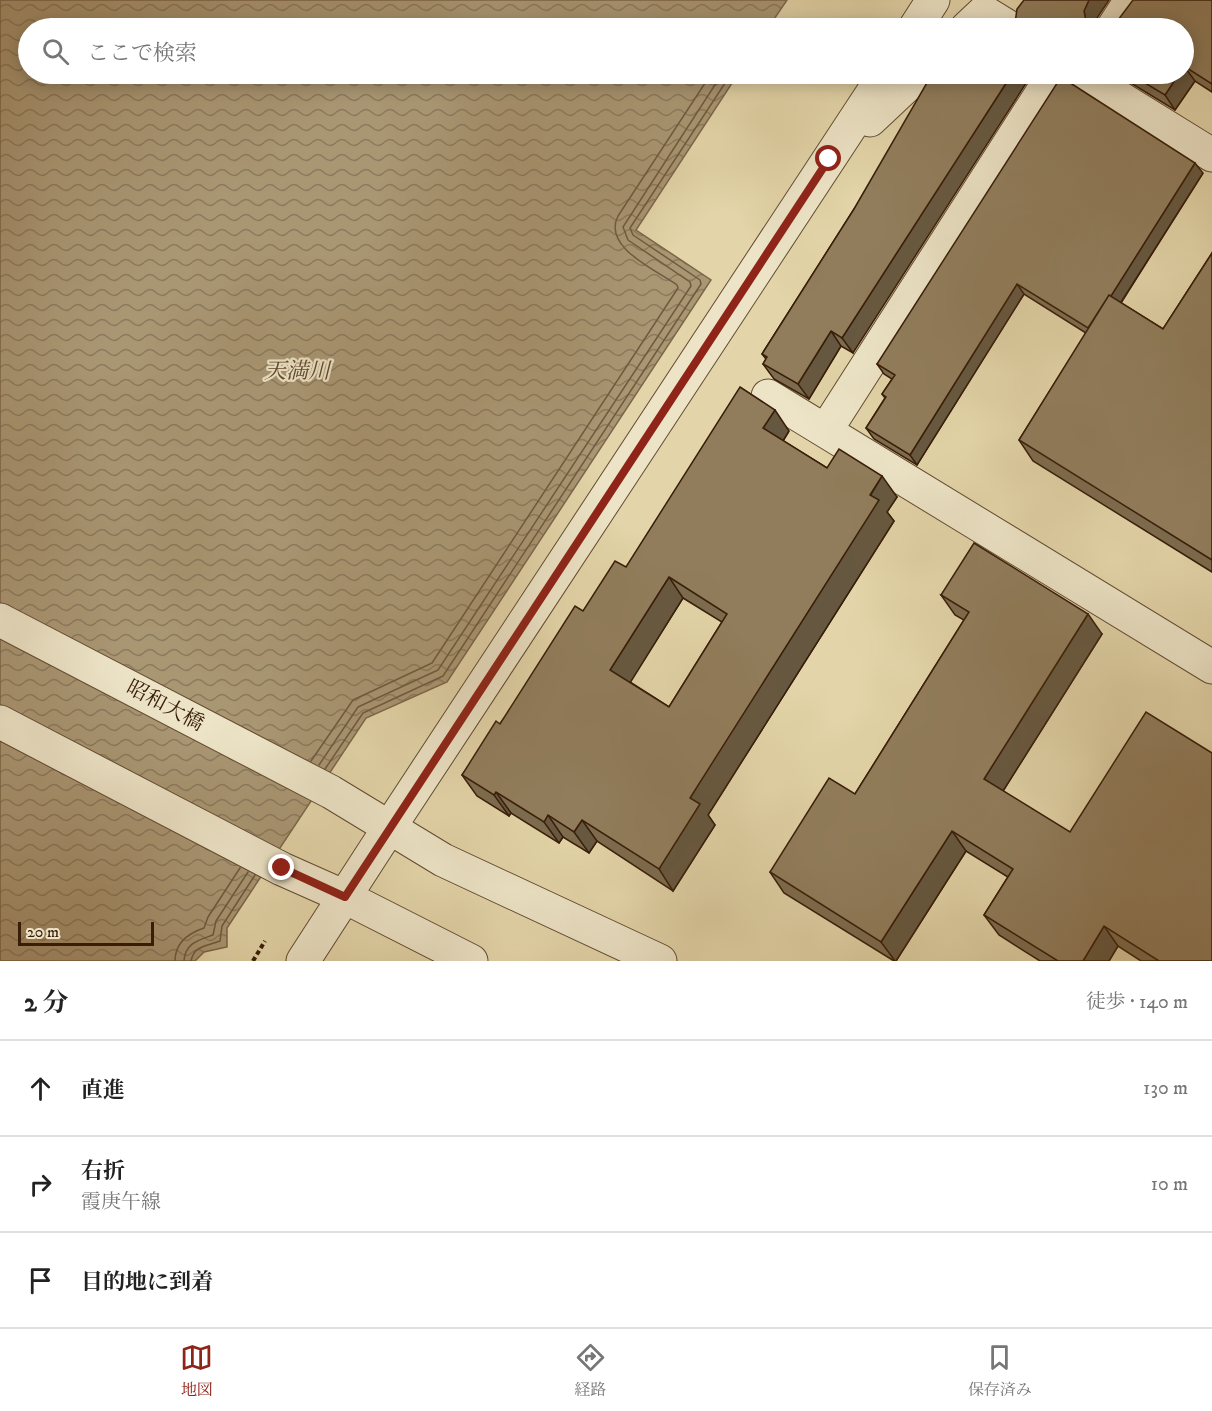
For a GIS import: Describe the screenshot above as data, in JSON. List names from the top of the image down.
{
  "streets": {
    "street": ["昭和大橋"]
  },
  "water": ["天満川"],
  "scale_bar": "20 m",
  "page": {
    "search": "ここで検索",
    "scale": "20 m",
    "heading": ["2 分", "徒歩 · 140 m"],
    "list": [
      ["直進", "130 m"],
      ["右折", "霞庚午線", "10 m"],
      "目的地に到着"
    ],
    "nav": ["地図", "経路", "保存済み"]
  }
}
